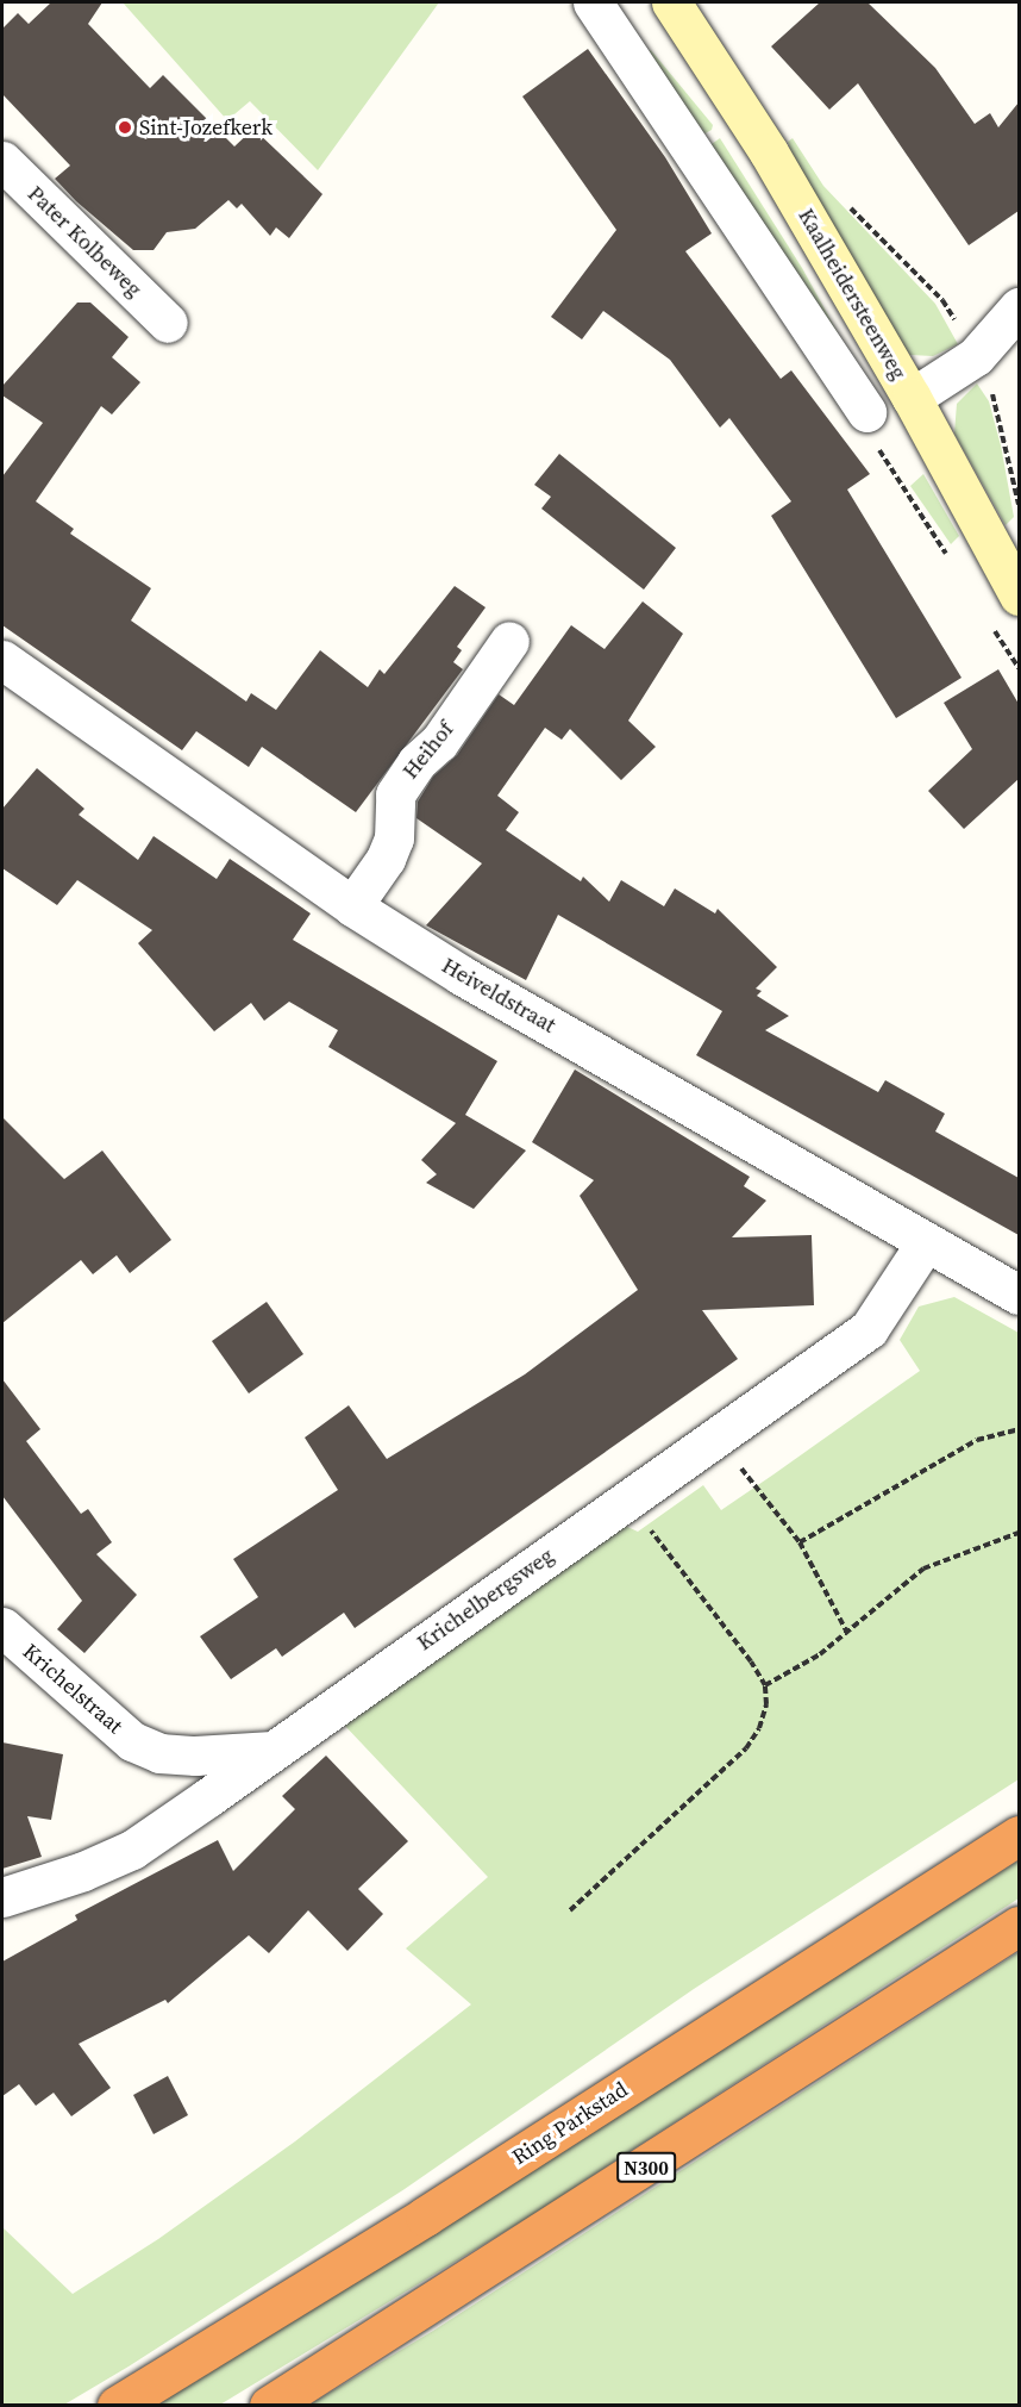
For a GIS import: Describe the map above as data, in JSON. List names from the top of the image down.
{
  "streets": {
    "highway": ["Ring Parkstad", "N300"],
    "street": [
      "Pater Kolbeweg",
      "Kaalheidersteenweg",
      "Heihof",
      "Heiveldstraat",
      "Krichelbergsweg",
      "Krichelstraat"
    ]
  },
  "crossings": [
    ["Heihof", "Heiveldstraat"],
    ["Heiveldstraat", "Krichelbergsweg"],
    ["Krichelbergsweg", "Krichelstraat"]
  ],
  "places": ["Sint-Jozefkerk"]
}
